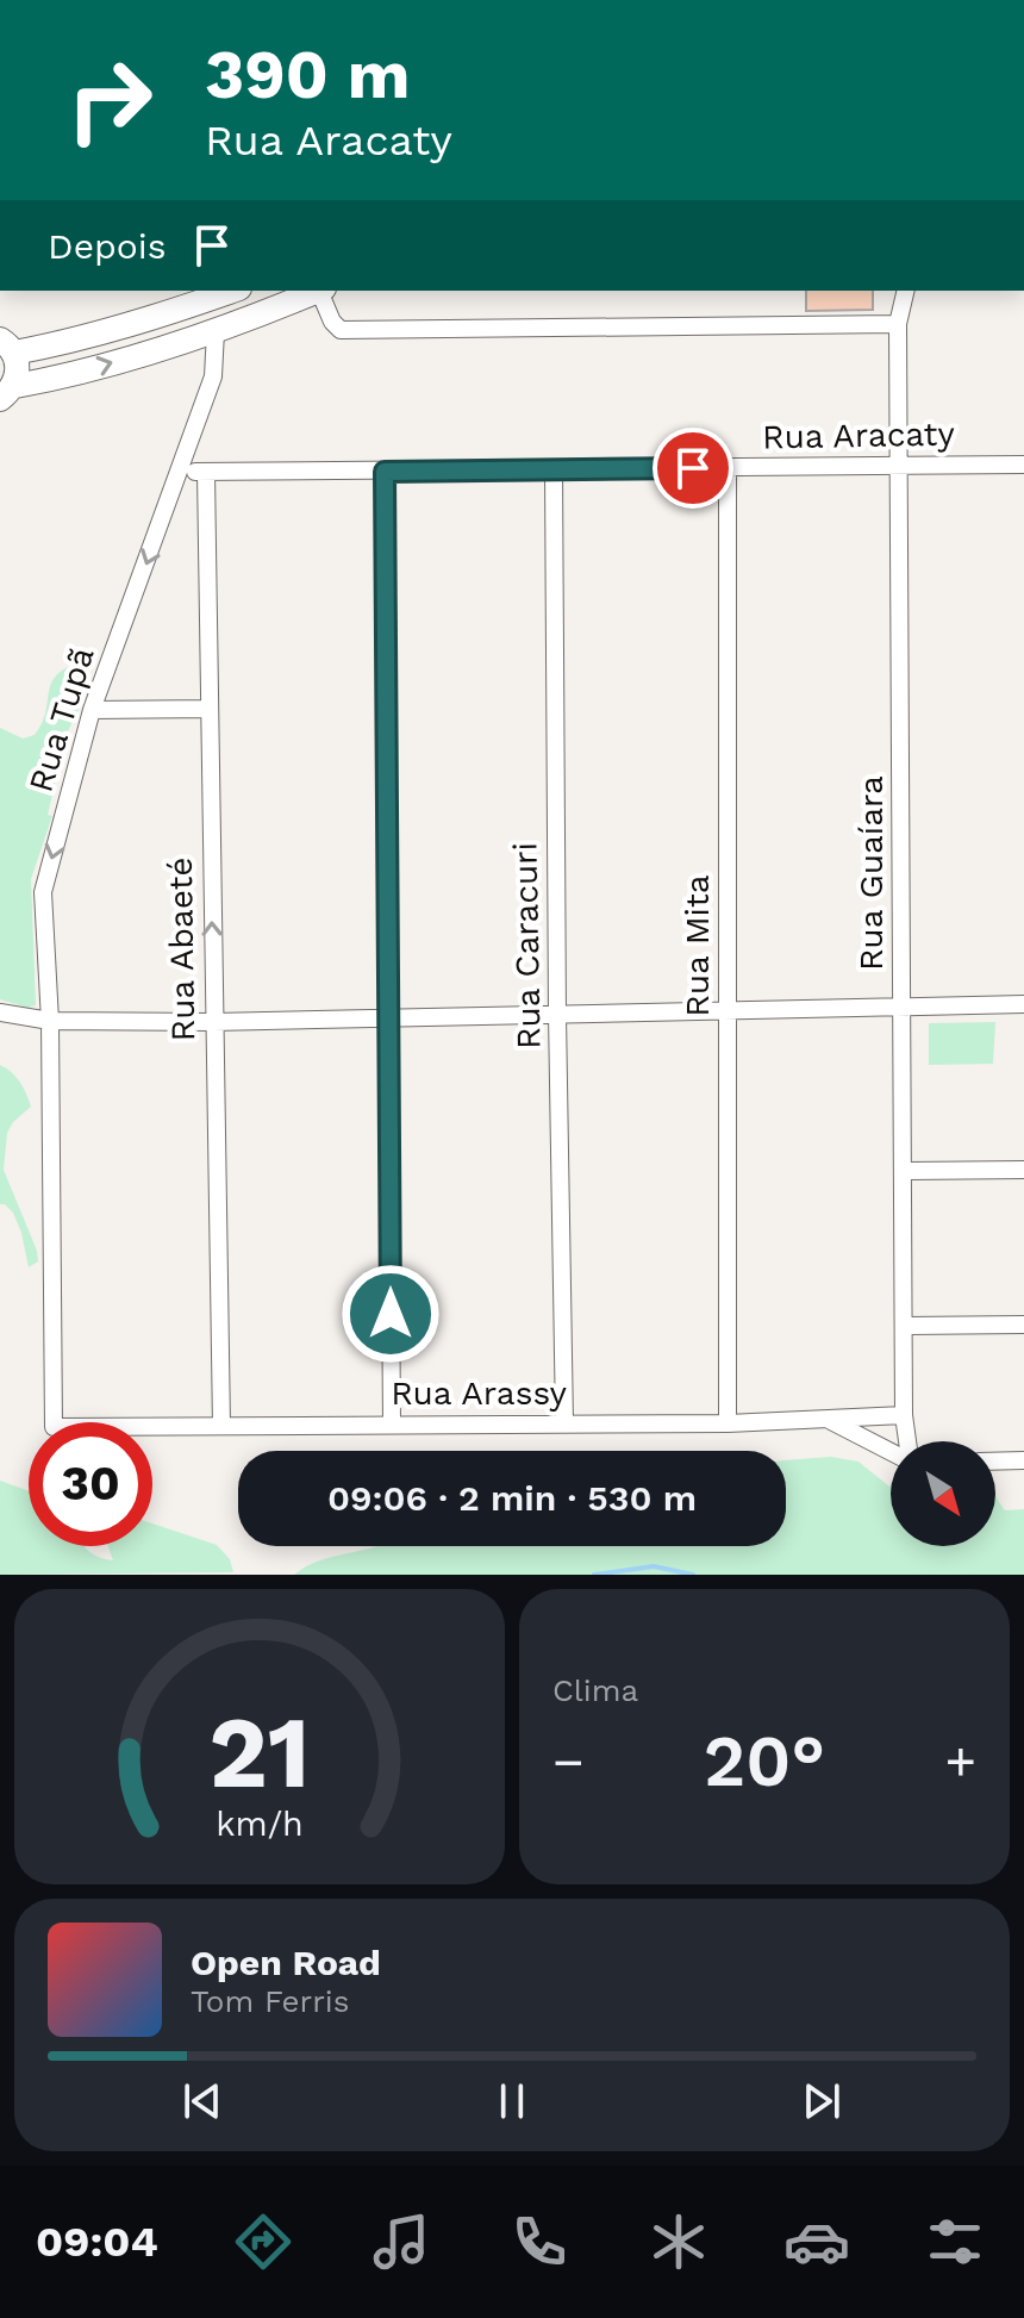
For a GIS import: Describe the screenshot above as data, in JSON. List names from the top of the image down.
{
  "streets": {
    "street": [
      "Rua Aracaty",
      "Rua Tupã",
      "Rua Guaíara",
      "Rua Caracuri",
      "Rua Mita",
      "Rua Abaeté",
      "Rua Arassy"
    ]
  },
  "crossings": [
    ["Rua Aracaty", "Rua Tupã"],
    ["Rua Aracaty", "Rua Guaíara"],
    ["Rua Aracaty", "Rua Caracuri"],
    ["Rua Aracaty", "Rua Mita"],
    ["Rua Aracaty", "Rua Abaeté"],
    ["Rua Guaíara", "Rua Arassy"],
    ["Rua Caracuri", "Rua Arassy"],
    ["Rua Mita", "Rua Arassy"],
    ["Rua Abaeté", "Rua Arassy"]
  ],
  "one_way": ["Rua Tupã"],
  "north": "bottom right",
  "page": {
    "turn": ["390 m", "Rua Aracaty"],
    "then": "Depois",
    "limit": "30",
    "trip": "09:06 · 2 min · 530 m",
    "tile": "Clima",
    "heat": ["−", "20°", "+"],
    "song": ["Open Road", "Tom Ferris"],
    "tabs": "09:04",
    "gauge": ["21", "km/h"]
  }
}
